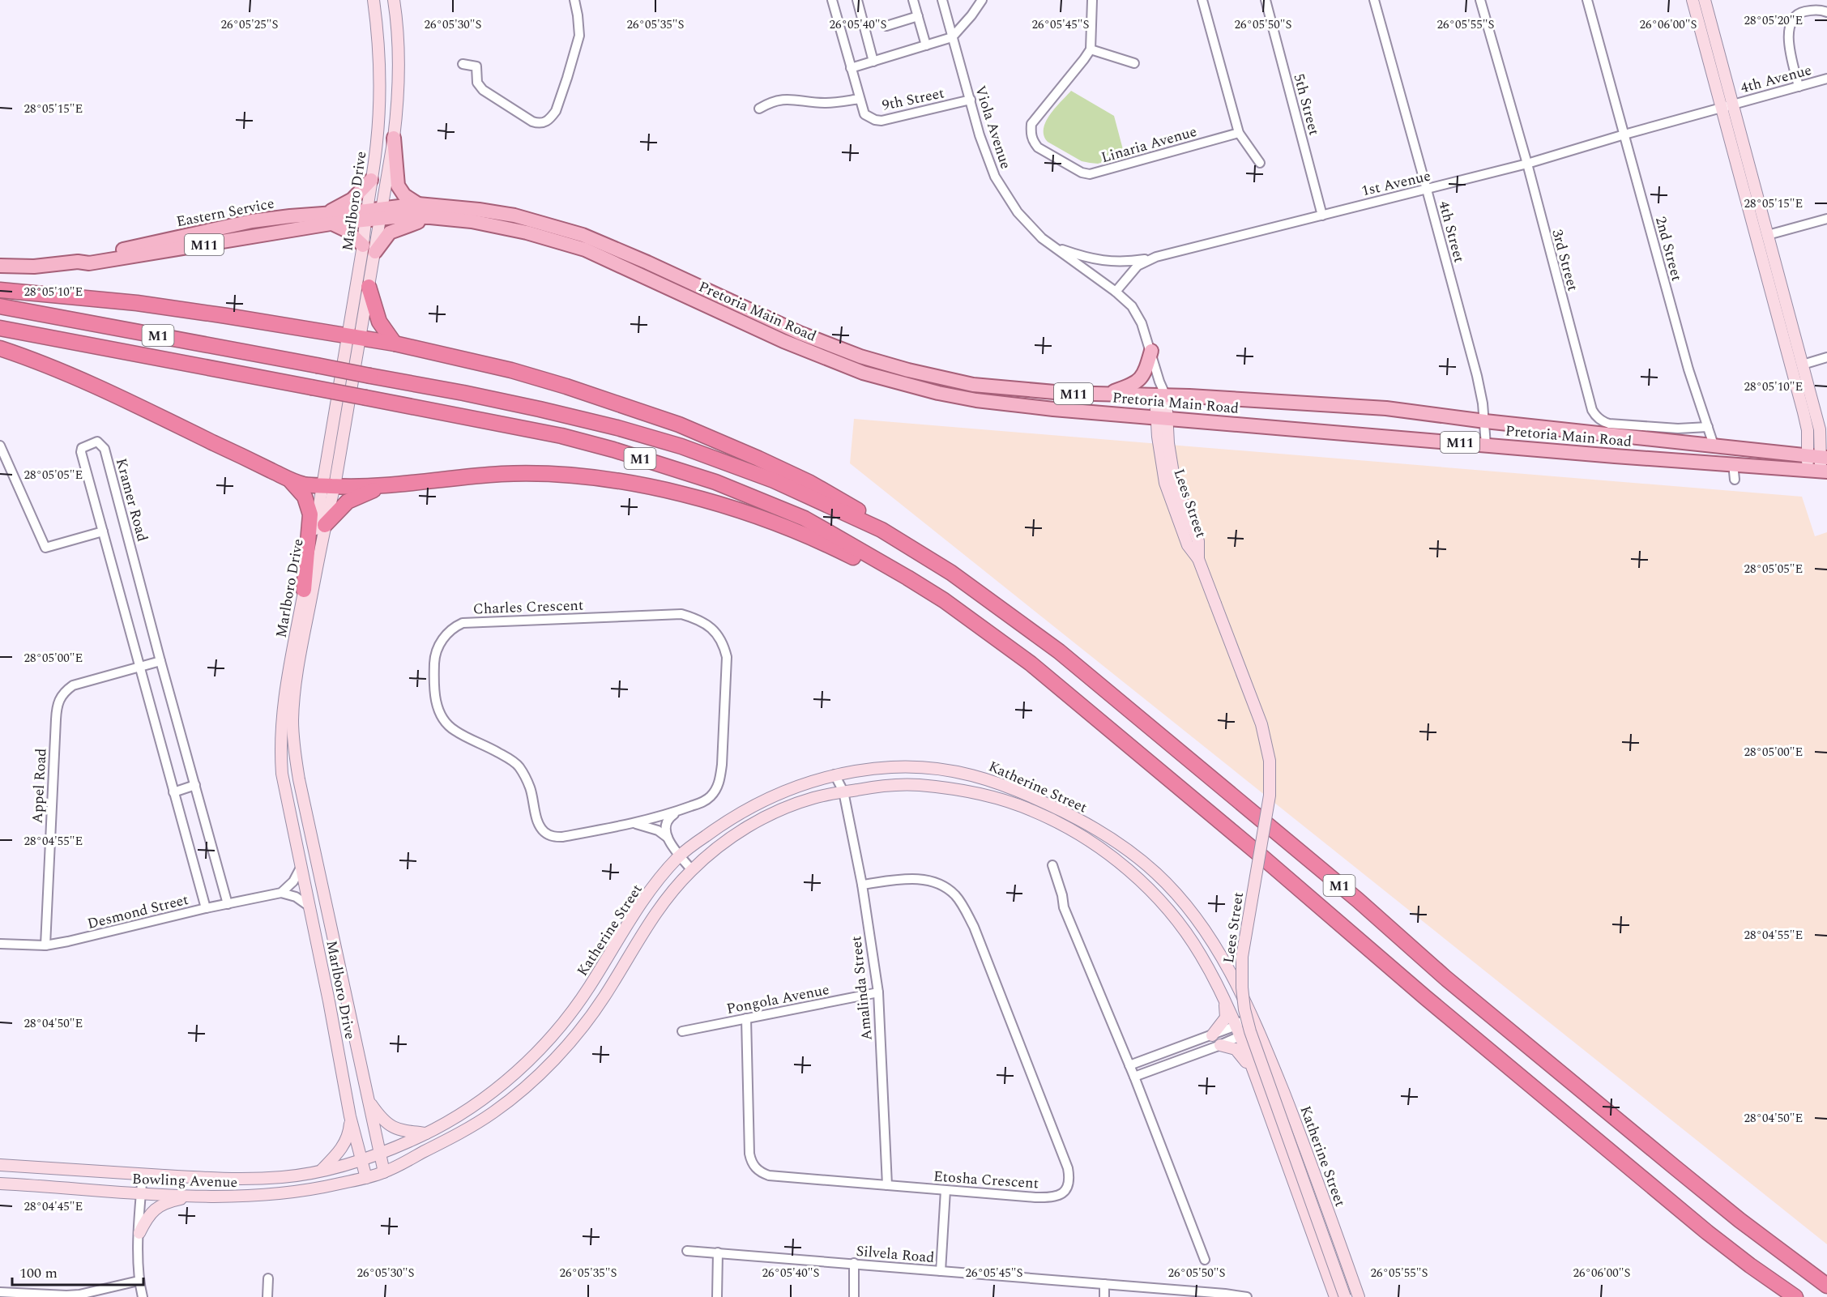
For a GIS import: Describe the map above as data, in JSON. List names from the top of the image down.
{
  "streets": {
    "highway": ["M1"],
    "main road": [
      "Marlboro Drive",
      "Eastern Service",
      "M11",
      "Pretoria Main Road",
      "Lees Street",
      "Katherine Street",
      "Bowling Avenue"
    ],
    "street": [
      "4th Avenue",
      "9th Street",
      "5th Street",
      "Viola Avenue",
      "Linaria Avenue",
      "1st Avenue",
      "4th Street",
      "2nd Street",
      "3rd Street",
      "Kramer Road",
      "Charles Crescent",
      "Appel Road",
      "Desmond Street",
      "Amalinda Street",
      "Pongola Avenue",
      "Etosha Crescent",
      "Silvela Road"
    ]
  },
  "crossings": [
    ["4th Avenue", "1st Avenue"],
    ["9th Street", "Viola Avenue"],
    ["5th Street", "1st Avenue"],
    ["Viola Avenue", "1st Avenue"],
    ["Viola Avenue", "Pretoria Main Road"],
    ["Viola Avenue", "Lees Street"],
    ["1st Avenue", "4th Street"],
    ["1st Avenue", "2nd Street"],
    ["1st Avenue", "3rd Street"],
    ["Marlboro Drive", "Eastern Service"],
    ["Marlboro Drive", "Pretoria Main Road"],
    ["Marlboro Drive", "Katherine Street"],
    ["Marlboro Drive", "Bowling Avenue"],
    ["Eastern Service", "Pretoria Main Road"],
    ["4th Street", "Pretoria Main Road"],
    ["2nd Street", "3rd Street"],
    ["2nd Street", "Pretoria Main Road"],
    ["Pretoria Main Road", "Lees Street"],
    ["Kramer Road", "Appel Road"],
    ["Kramer Road", "Desmond Street"],
    ["Charles Crescent", "Katherine Street"],
    ["Appel Road", "Desmond Street"],
    ["Katherine Street", "Amalinda Street"],
    ["Katherine Street", "Bowling Avenue"],
    ["Amalinda Street", "Pongola Avenue"],
    ["Amalinda Street", "Etosha Crescent"],
    ["Pongola Avenue", "Etosha Crescent"]
  ],
  "scale_bar": "100 m",
  "coordinates": [
    "28°05'20\"E",
    "26°05'25\"S",
    "26°05'30\"S",
    "26°05'35\"S",
    "26°05'40\"S",
    "26°05'45\"S",
    "26°05'50\"S",
    "26°05'55\"S",
    "26°06'00\"S",
    "28°05'15\"E",
    "28°05'10\"E",
    "28°05'05\"E",
    "28°05'00\"E",
    "28°04'55\"E",
    "28°04'50\"E",
    "28°04'45\"E"
  ]
}
